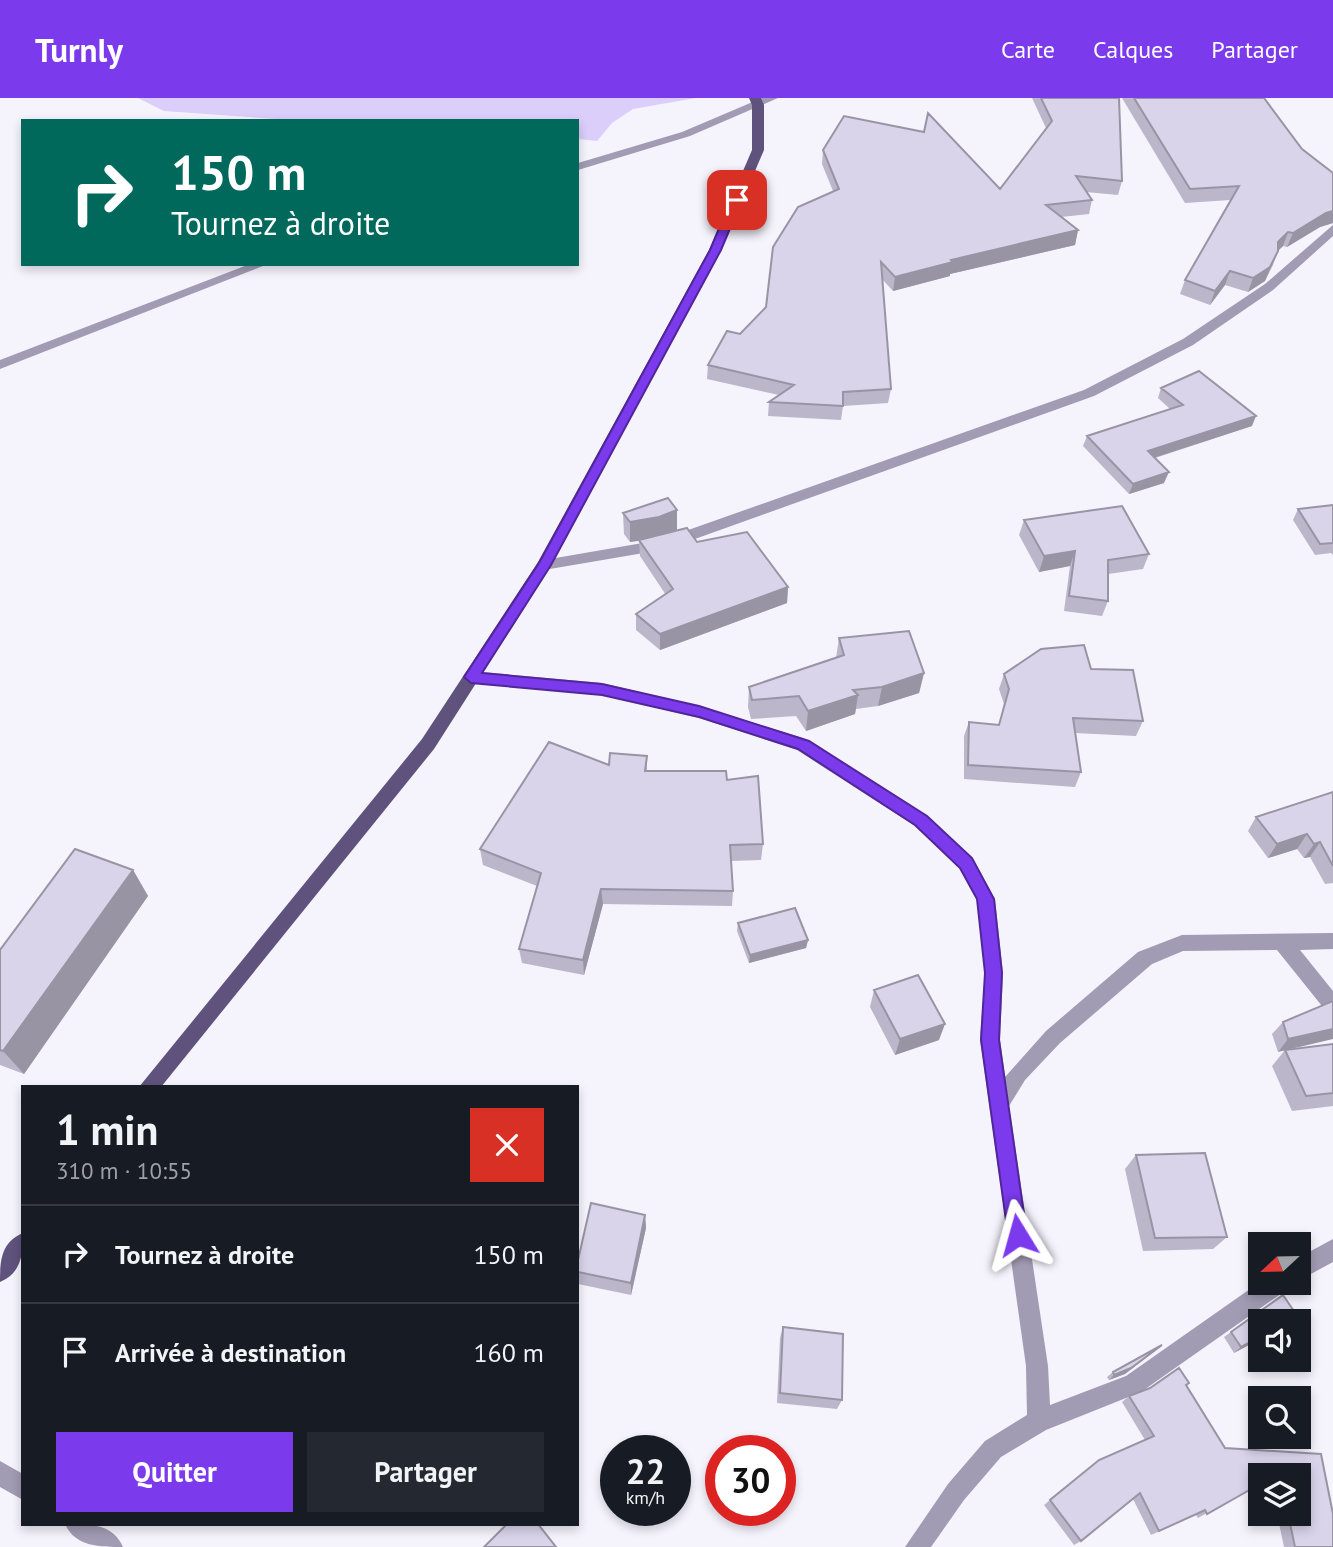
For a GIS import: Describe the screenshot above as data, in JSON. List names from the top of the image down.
{
  "north": "left",
  "page": {
    "header": "Turnly",
    "nav": ["Carte", "Calques", "Partager"],
    "turn": ["150 m", "Tournez à droite"],
    "heading": ["1 min", "310 m · 10:55"],
    "list": [
      {
        "name": "Tournez à droite",
        "value": "150 m"
      },
      {
        "name": "Arrivée à destination",
        "value": "160 m"
      }
    ],
    "buttons": ["Quitter", "Partager"],
    "speed": "22 km/h",
    "limit": "30"
  }
}
